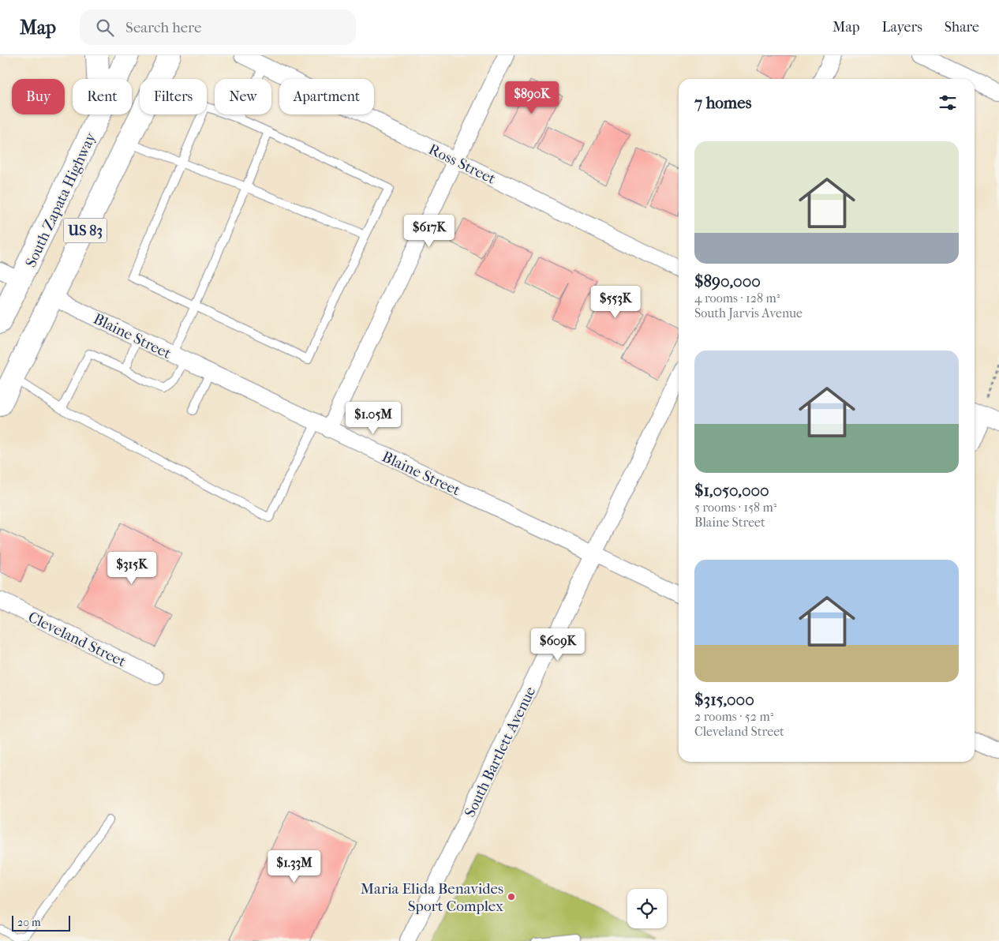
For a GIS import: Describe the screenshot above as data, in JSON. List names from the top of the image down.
{
  "streets": {
    "main road": ["South Zapata Highway", "US 83"],
    "street": [
      "Ross Street",
      "Blaine Street",
      "Cleveland Street",
      "South Bartlett Avenue"
    ]
  },
  "crossings": [
    ["US 83", "Blaine Street"],
    ["Blaine Street", "South Bartlett Avenue"]
  ],
  "places": ["Maria Elida Benavides Sport Complex"],
  "scale_bar": "20 m",
  "page": {
    "header": "Map",
    "search": "Search here",
    "nav": ["Map", "Layers", "Share"],
    "chip": [
      "Buy",
      "Rent",
      "Filters",
      "New",
      "Apartment"
    ],
    "heading": "7 homes",
    "price": [
      "$890K",
      "$617K",
      "$553K",
      "$1.05M",
      "$315K",
      "$609K",
      "$1.33M"
    ],
    "list": [
      {
        "name": "$890,000",
        "note": "4 rooms · 128 m² · South Jarvis Avenue"
      },
      {
        "name": "$1,050,000",
        "note": "5 rooms · 158 m² · Blaine Street"
      },
      {
        "name": "$315,000",
        "note": "2 rooms · 52 m² · Cleveland Street"
      }
    ],
    "scale": "20 m"
  }
}
